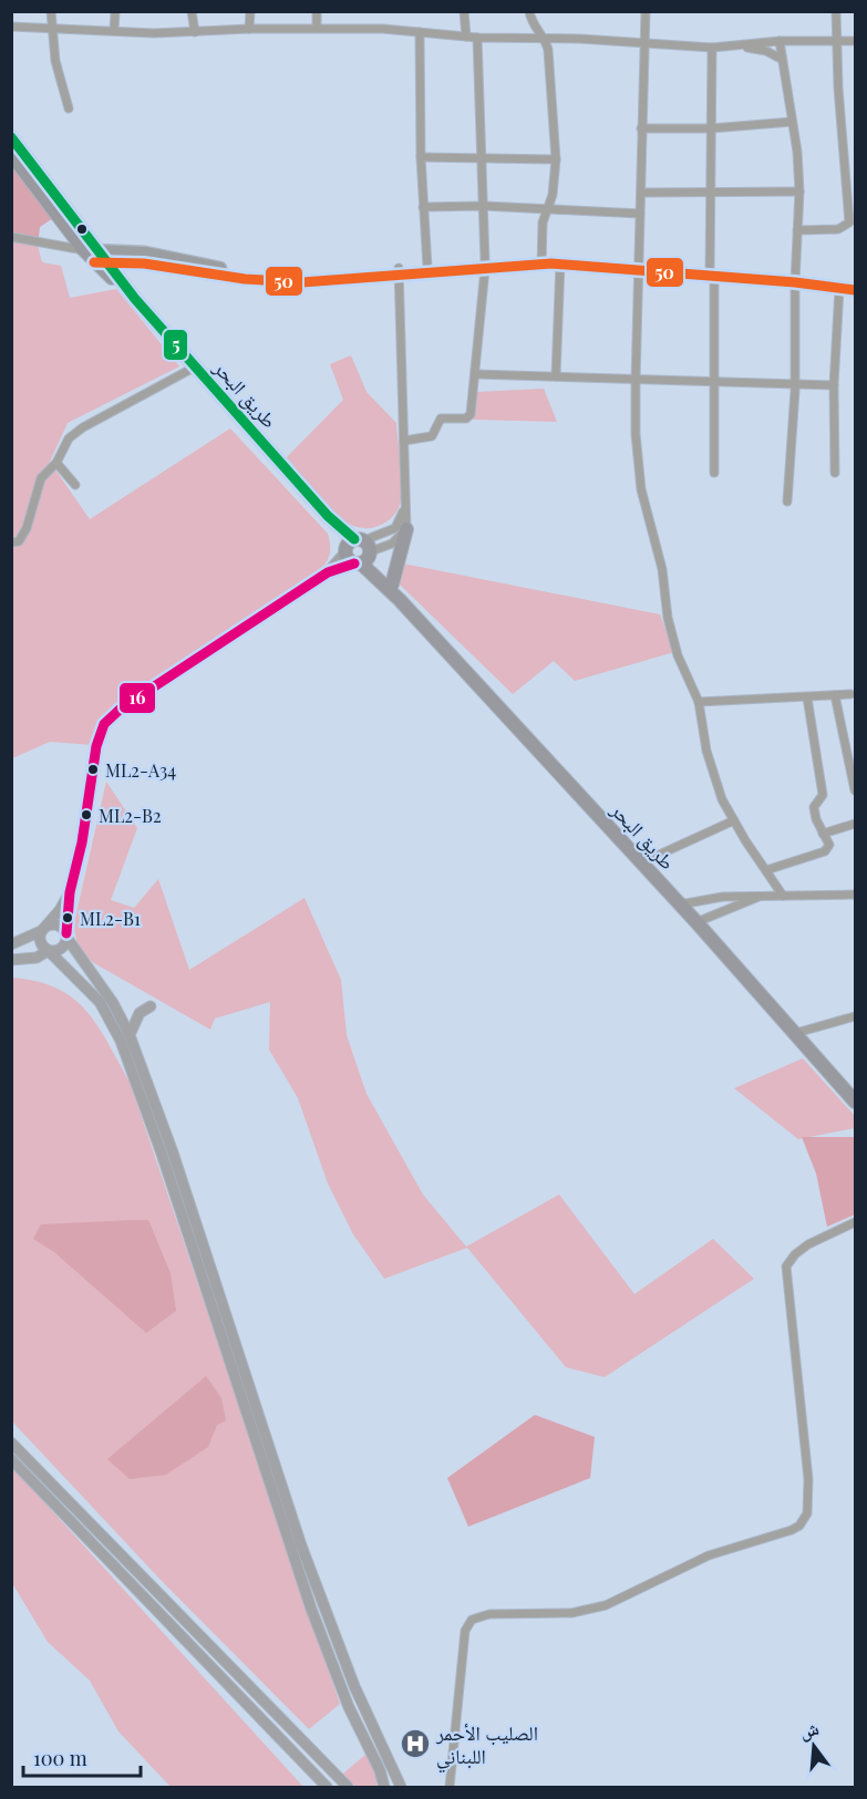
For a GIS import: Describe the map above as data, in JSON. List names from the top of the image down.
{
  "streets": {
    "highway": ["طريق البحر"]
  },
  "places": {
    "other": ["ML2-A34", "ML2-B2", "ML2-B1"],
    "hospital": ["الصليب الأحمر اللبناني"]
  },
  "lines": ["transit line 5", "transit line 50", "transit line 16"],
  "scale_bar": "100 m",
  "north": "top"
}
